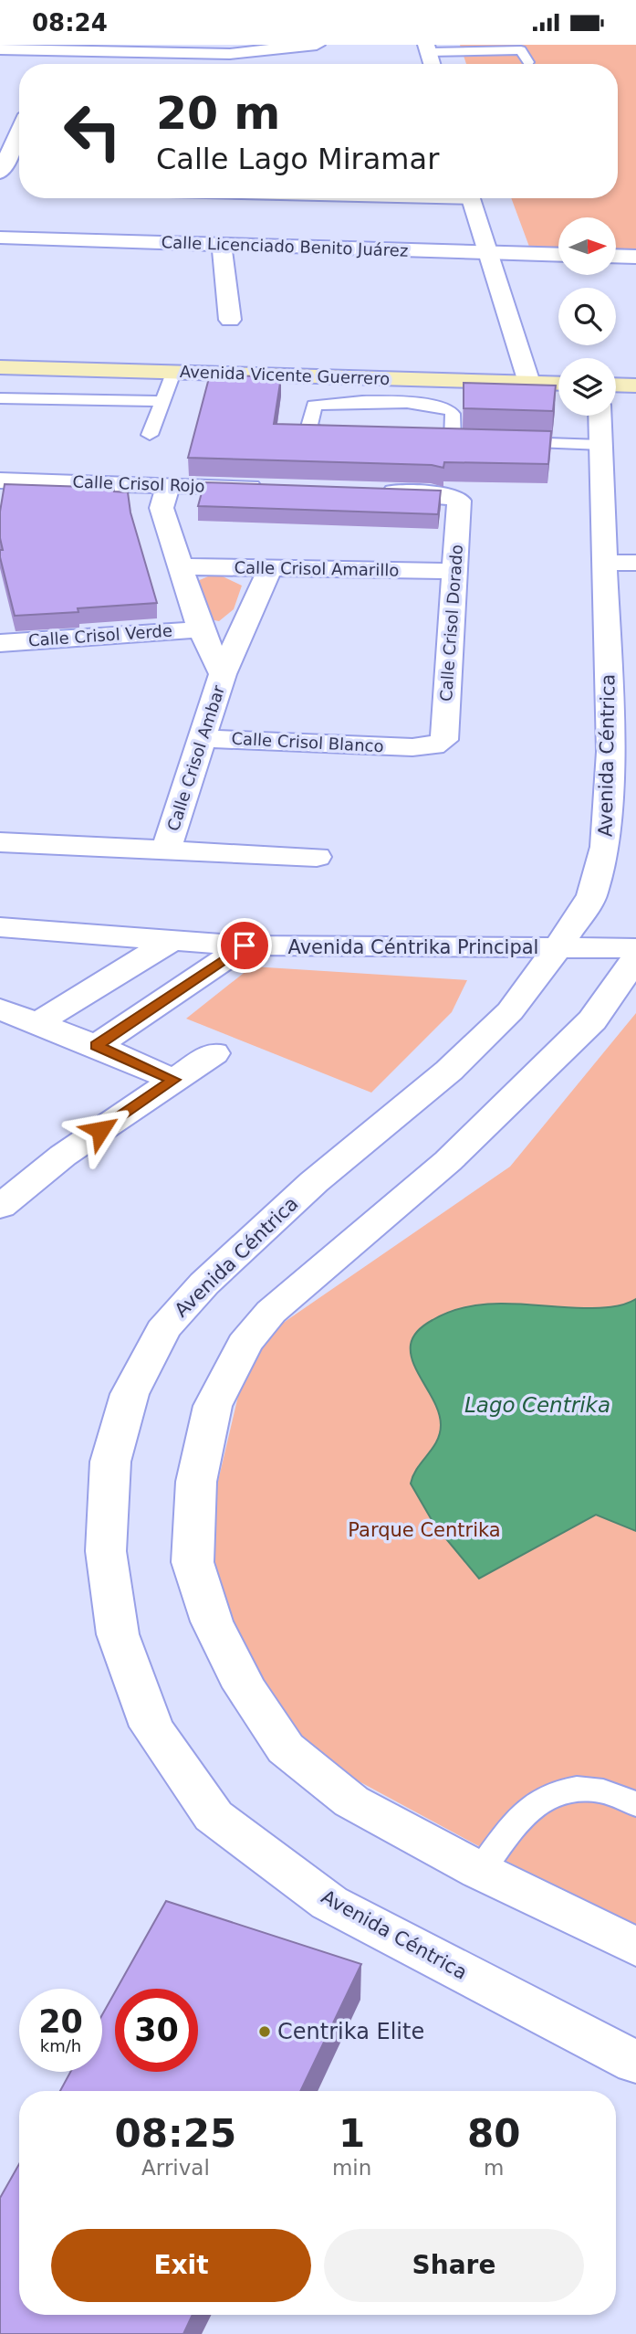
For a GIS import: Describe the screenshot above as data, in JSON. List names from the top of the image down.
{
  "streets": {
    "main road": ["Avenida Vicente Guerrero"],
    "street": [
      "Calle Licenciado Benito Juárez",
      "Calle Crisol Rojo",
      "Calle Crisol Amarillo",
      "Calle Crisol Dorado",
      "Calle Crisol Verde",
      "Calle Crisol Blanco",
      "Avenida Céntrica",
      "Calle Crisol Ambar",
      "Avenida Céntrika Principal"
    ]
  },
  "crossings": [
    ["Calle Crisol Rojo", "Calle Crisol Ambar"],
    ["Calle Crisol Amarillo", "Calle Crisol Dorado"],
    ["Calle Crisol Amarillo", "Calle Crisol Ambar"],
    ["Calle Crisol Dorado", "Calle Crisol Blanco"],
    ["Calle Crisol Verde", "Calle Crisol Ambar"],
    ["Calle Crisol Blanco", "Calle Crisol Ambar"],
    ["Avenida Céntrica", "Avenida Céntrika Principal"]
  ],
  "water": ["Lago Centrika"],
  "parks": ["Parque Centrika"],
  "places": ["Centrika Elite"],
  "north": "right",
  "page": {
    "status": "08:24",
    "turn": ["20 m", "Calle Lago Miramar"],
    "speed": "20 km/h",
    "limit": "30",
    "eta": [
      "08:25",
      "Arrival",
      "1",
      "min",
      "80",
      "m"
    ],
    "buttons": ["Exit", "Share"]
  }
}
